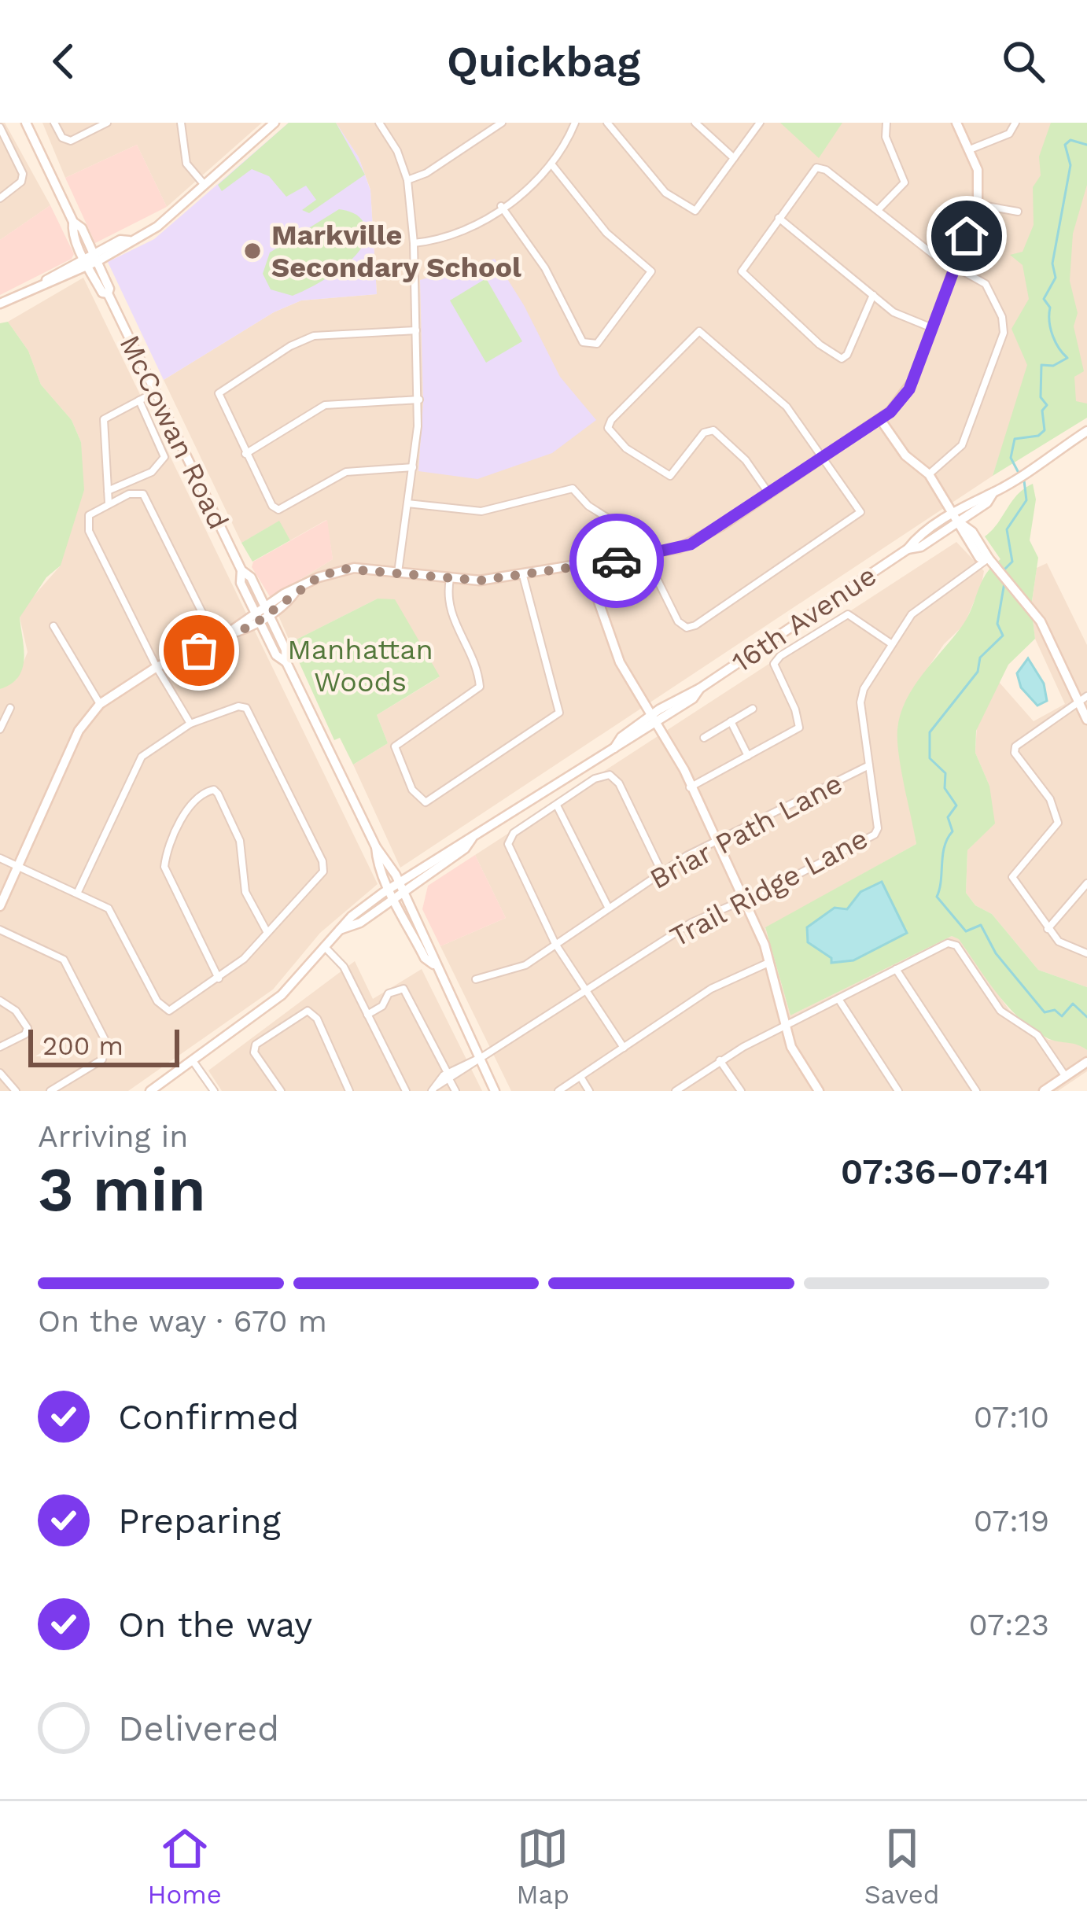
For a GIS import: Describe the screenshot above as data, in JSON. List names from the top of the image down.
{
  "streets": {
    "street": [
      "McCowan Road",
      "16th Avenue",
      "Briar Path Lane",
      "Trail Ridge Lane"
    ]
  },
  "crossings": [
    ["McCowan Road", "16th Avenue"],
    ["McCowan Road", "Trail Ridge Lane"],
    ["Briar Path Lane", "Trail Ridge Lane"]
  ],
  "parks": ["Manhattan Woods"],
  "places": ["Markville Secondary School"],
  "scale_bar": "200 m",
  "page": {
    "header": "Quickbag",
    "scale": "200 m",
    "heading": ["3 min", "Arriving in", "07:36–07:41"],
    "bar": "On the way · 670 m",
    "list": [
      ["Confirmed", "07:10"],
      ["Preparing", "07:19"],
      ["On the way", "07:23"],
      "Delivered"
    ],
    "tabs": ["Home", "Map", "Saved"]
  }
}
